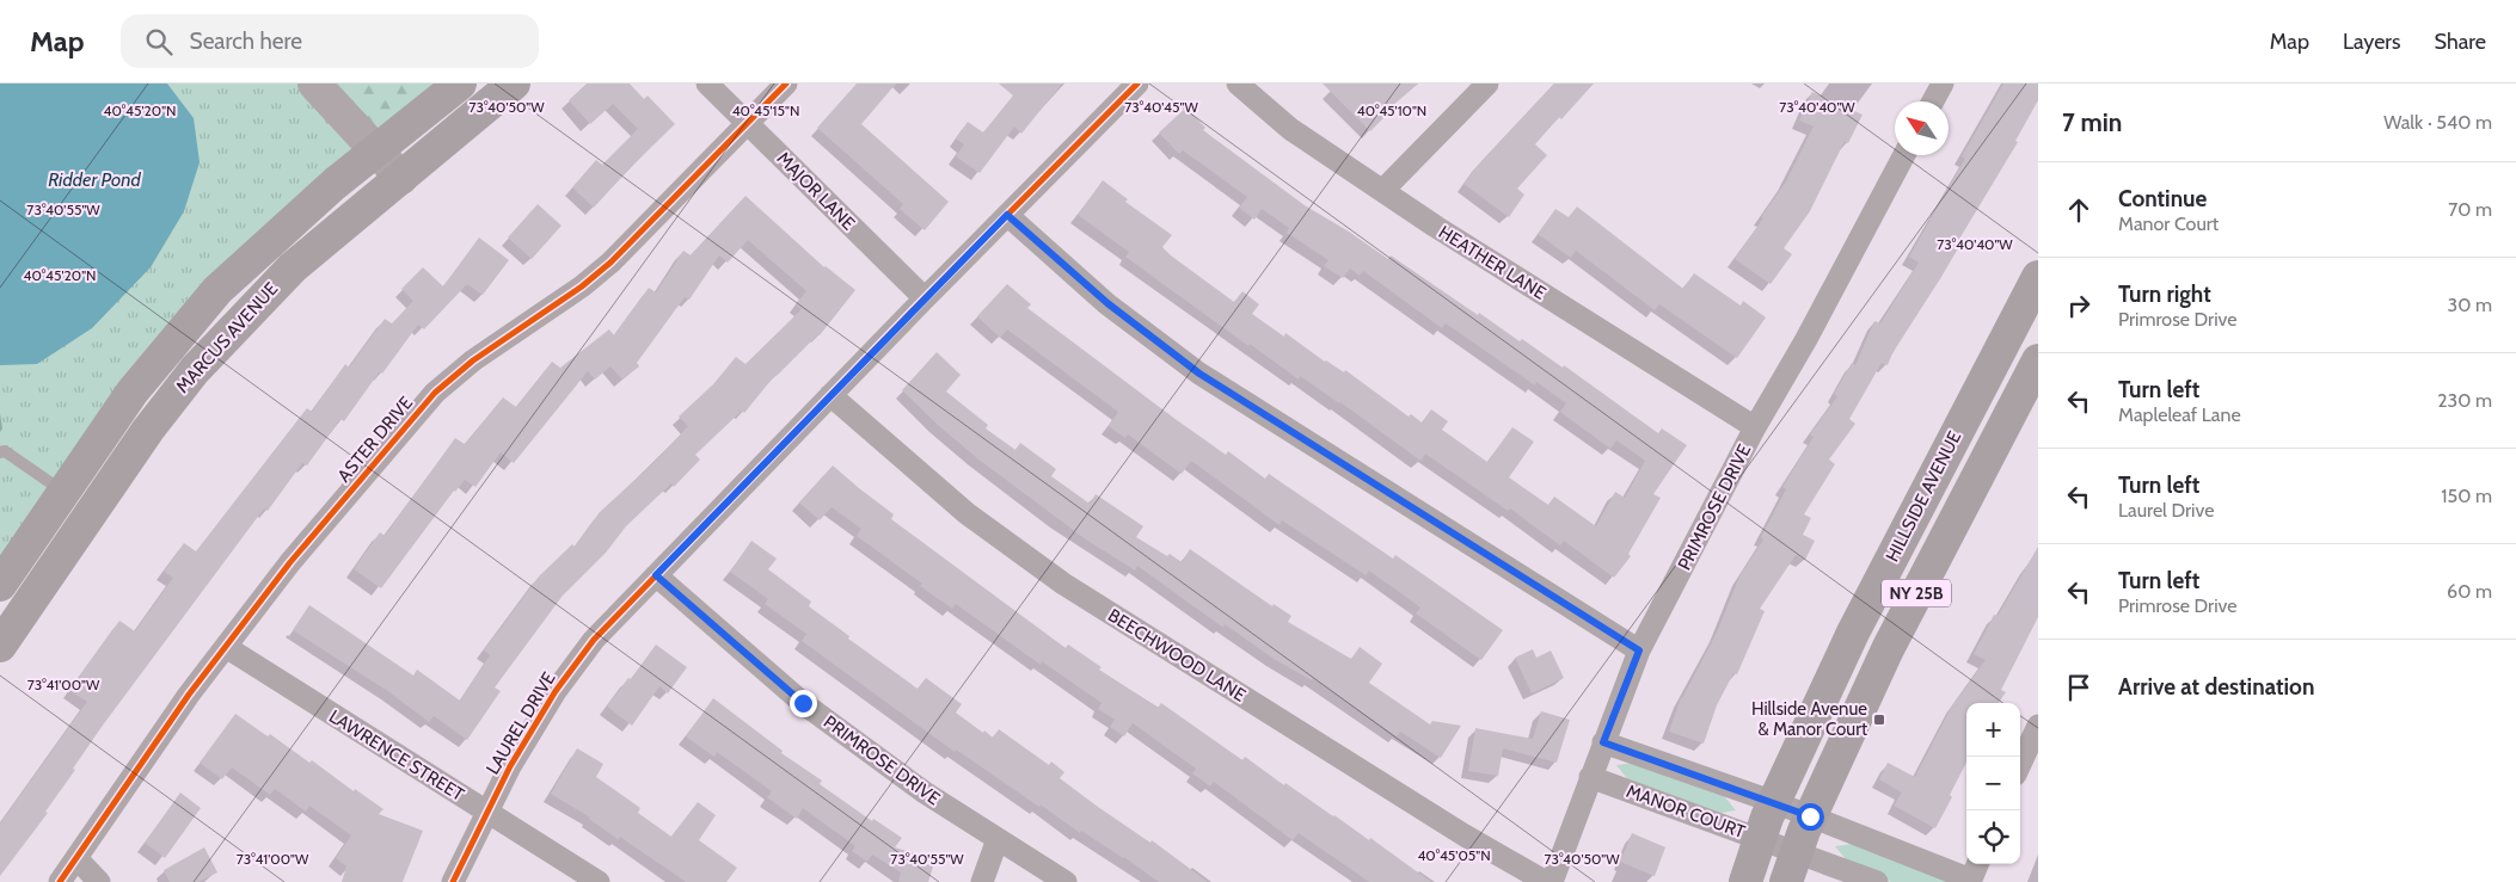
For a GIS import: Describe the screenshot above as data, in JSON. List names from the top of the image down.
{
  "streets": {
    "main road": ["MARCUS AVENUE", "HILLSIDE AVENUE", "NY 25B"],
    "street": [
      "MAJOR LANE",
      "HEATHER LANE",
      "ASTER DRIVE",
      "PRIMROSE DRIVE",
      "BEECHWOOD LANE",
      "LAUREL DRIVE",
      "LAWRENCE STREET",
      "MANOR COURT"
    ]
  },
  "crossings": [
    ["MAJOR LANE", "ASTER DRIVE"],
    ["MAJOR LANE", "LAUREL DRIVE"],
    ["HEATHER LANE", "PRIMROSE DRIVE"],
    ["ASTER DRIVE", "LAWRENCE STREET"],
    ["HILLSIDE AVENUE", "MANOR COURT"],
    ["PRIMROSE DRIVE", "LAUREL DRIVE"],
    ["PRIMROSE DRIVE", "MANOR COURT"],
    ["BEECHWOOD LANE", "LAUREL DRIVE"],
    ["LAUREL DRIVE", "LAWRENCE STREET"]
  ],
  "water": ["Ridder Pond"],
  "places": {
    "transit": ["Hillside Avenue & Manor Court"]
  },
  "north": "top left",
  "page": {
    "header": "Map",
    "search": "Search here",
    "nav": ["Map", "Layers", "Share"],
    "heading": ["7 min", "Walk · 540 m"],
    "list": [
      ["Continue", "Manor Court", "70 m"],
      ["Turn right", "Primrose Drive", "30 m"],
      ["Turn left", "Mapleleaf Lane", "230 m"],
      ["Turn left", "Laurel Drive", "150 m"],
      ["Turn left", "Primrose Drive", "60 m"],
      "Arrive at destination"
    ],
    "map_buttons": ["+", "−"]
  },
  "coordinates": [
    "73°40'50\"W",
    "73°40'45\"W",
    "73°40'40\"W",
    "40°45'20\"N",
    "40°45'15\"N",
    "40°45'10\"N",
    "73°40'55\"W",
    "73°41'00\"W",
    "40°45'05\"N"
  ]
}
